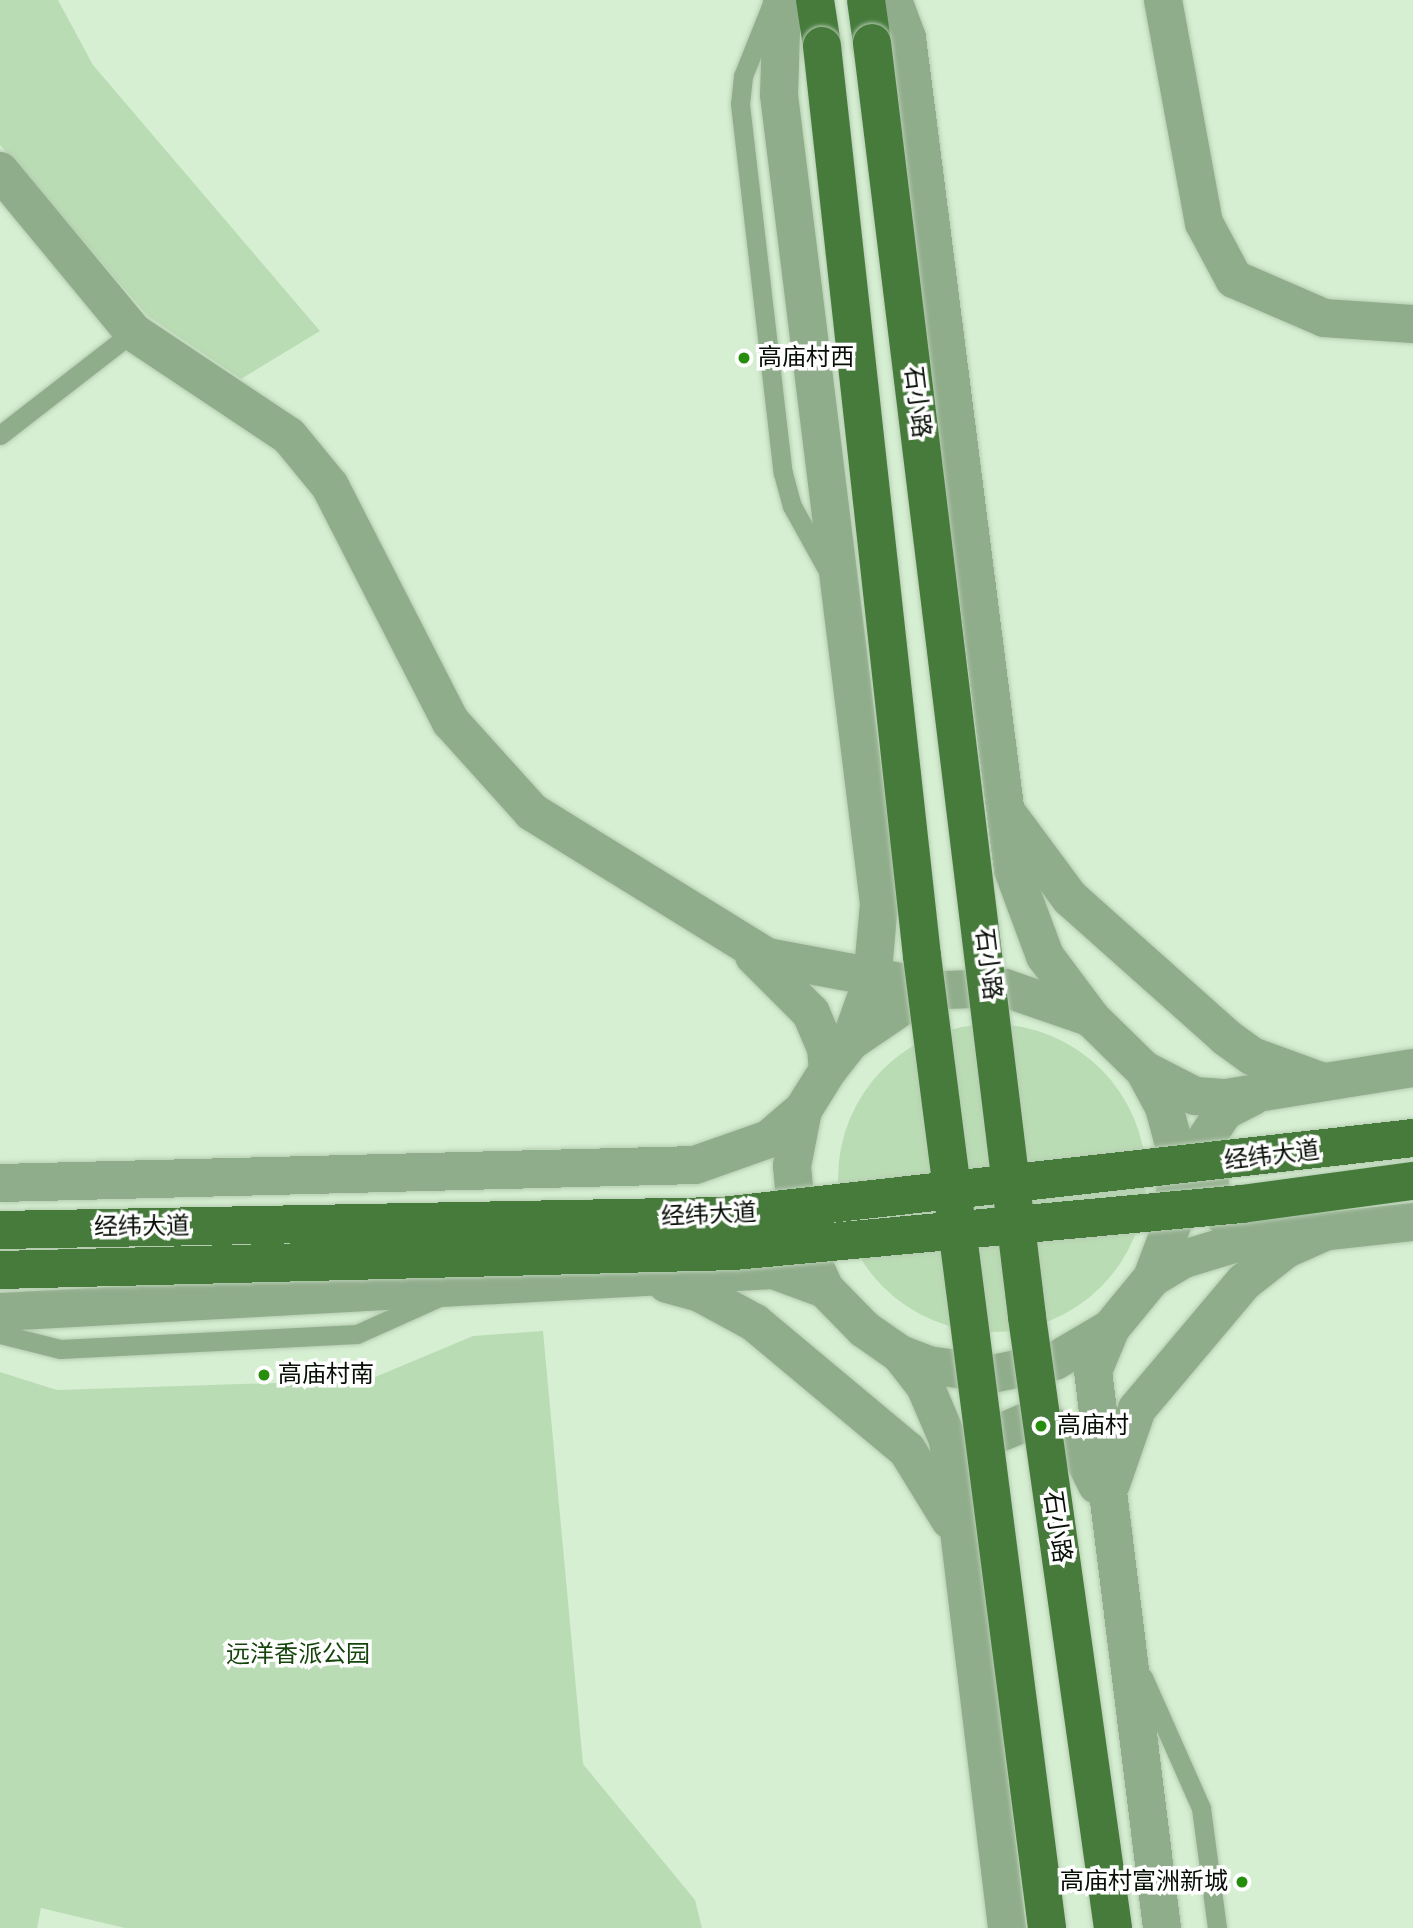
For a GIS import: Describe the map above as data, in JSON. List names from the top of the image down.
{
  "streets": {
    "main road": ["石小路", "经纬大道"]
  },
  "parks": ["远洋香派公园"],
  "places": [
    "高庙村西",
    "高庙村南",
    "高庙村",
    "高庙村富洲新城"
  ]
}
